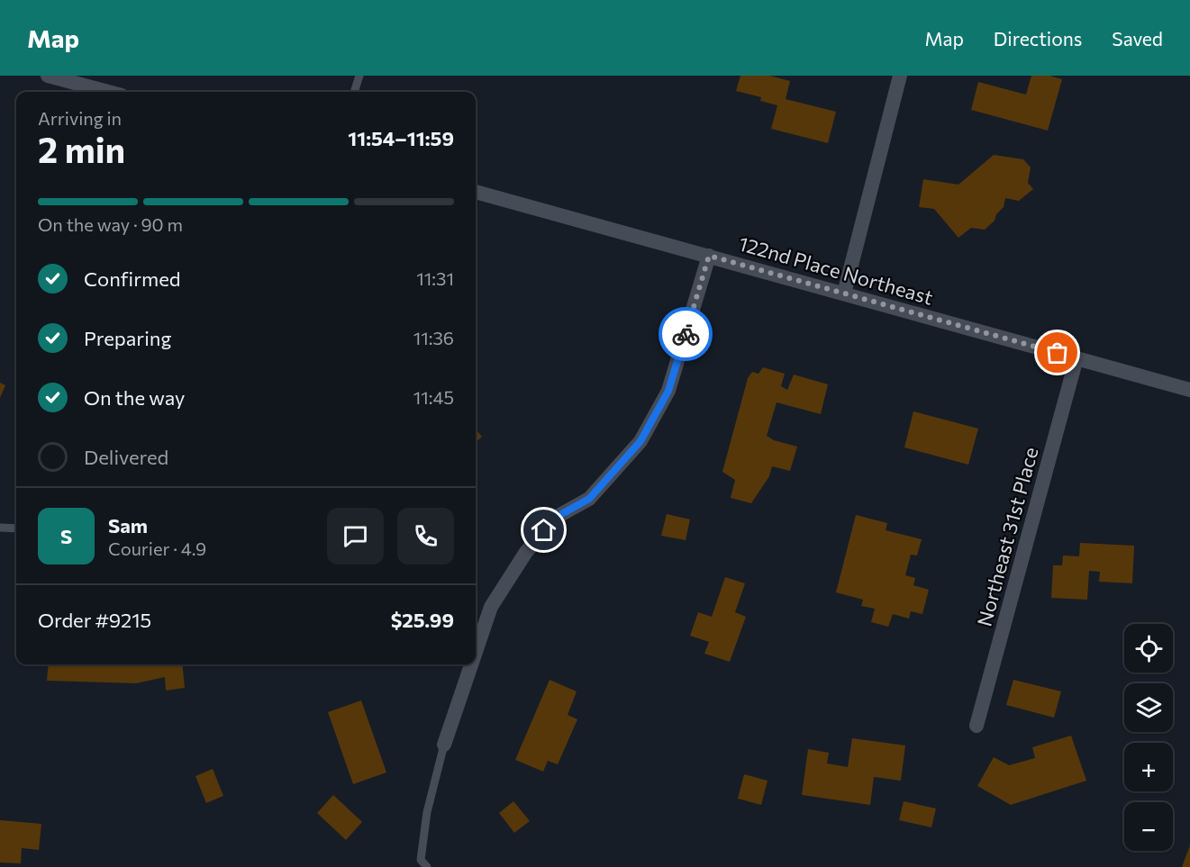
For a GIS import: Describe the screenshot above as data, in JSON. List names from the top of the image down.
{
  "streets": {
    "street": ["122nd Place Northeast", "Northeast 31st Place"]
  },
  "crossings": [
    ["122nd Place Northeast", "Northeast 31st Place"]
  ],
  "page": {
    "header": "Map",
    "nav": ["Map", "Directions", "Saved"],
    "heading": ["2 min", "Arriving in", "11:54–11:59"],
    "panel": [
      "Sam",
      "Courier · 4.9",
      "Order #9215",
      "$25.99"
    ],
    "bar": "On the way · 90 m",
    "list": [
      ["Confirmed", "11:31"],
      ["Preparing", "11:36"],
      ["On the way", "11:45"],
      "Delivered"
    ],
    "round": "S",
    "map_buttons": ["+", "−"]
  }
}
